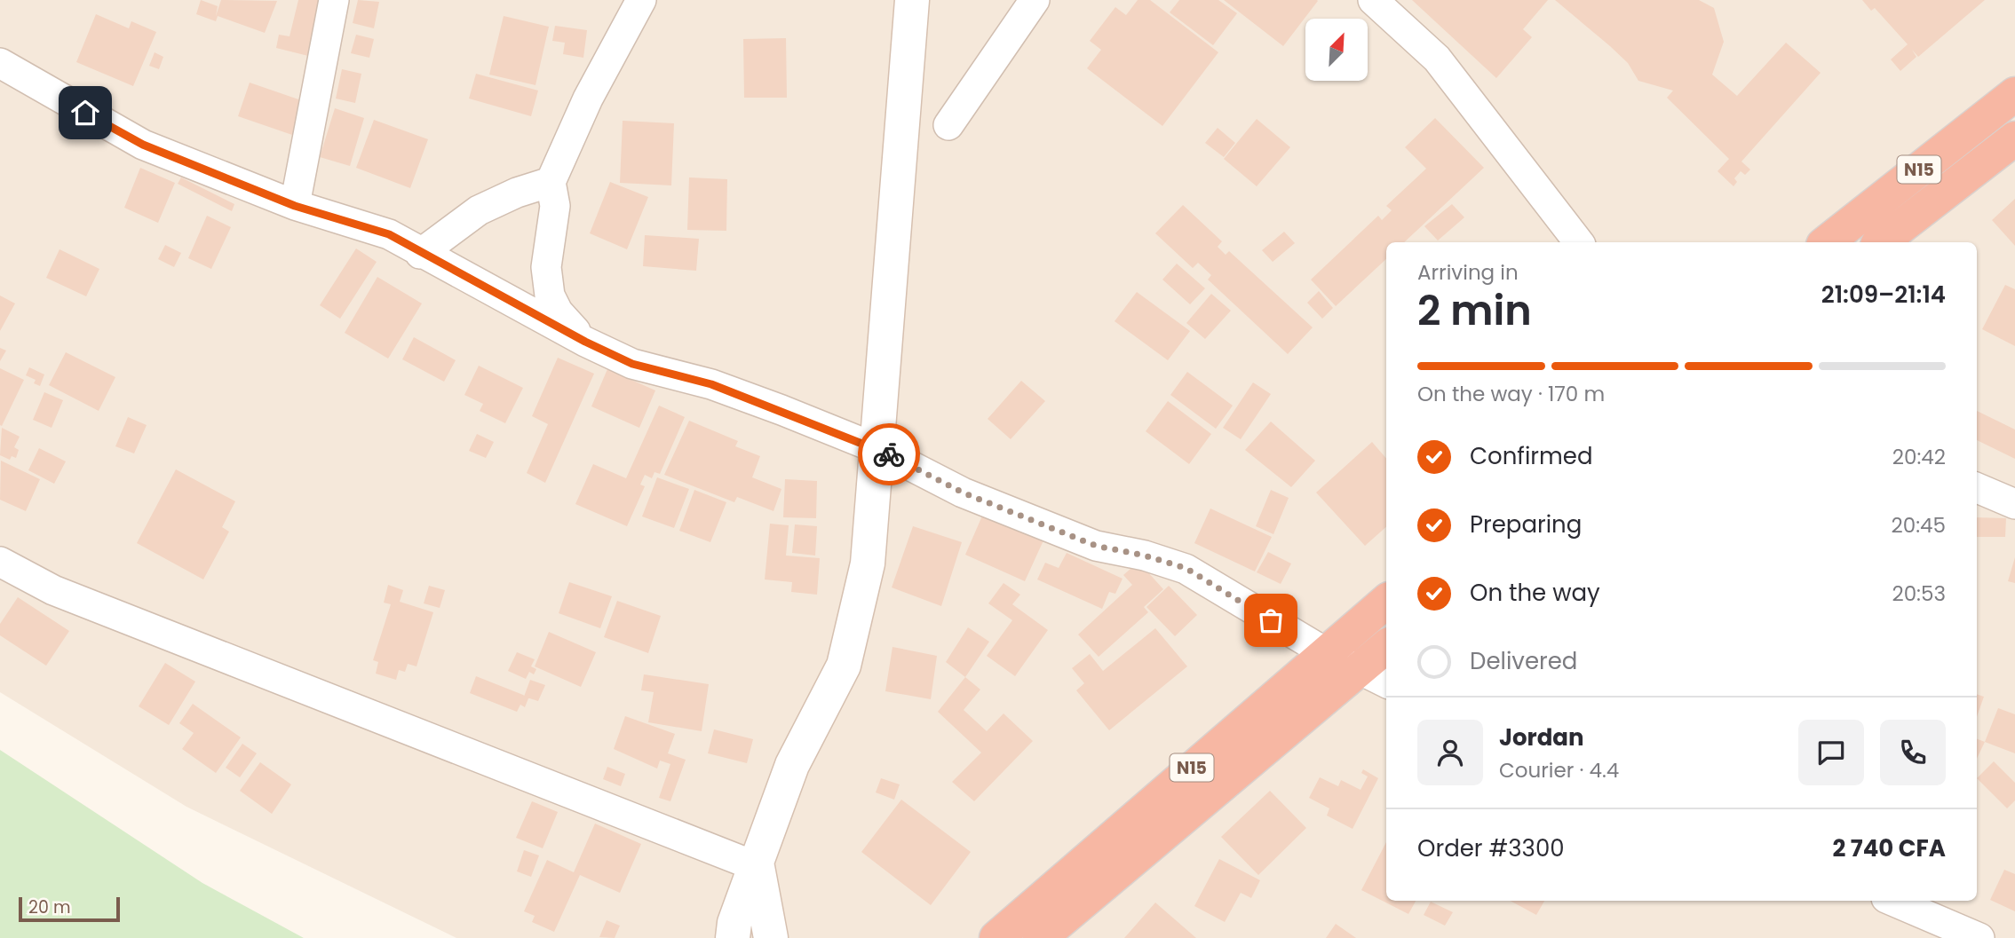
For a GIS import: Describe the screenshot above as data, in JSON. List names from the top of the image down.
{
  "streets": {
    "highway": ["N15"]
  },
  "scale_bar": "20 m",
  "north": "top right",
  "page": {
    "heading": ["2 min", "Arriving in", "21:09–21:14"],
    "panel": [
      "Jordan",
      "Courier · 4.4",
      "Order #3300",
      "2 740 CFA"
    ],
    "bar": "On the way · 170 m",
    "list": [
      ["Confirmed", "20:42"],
      ["Preparing", "20:45"],
      ["On the way", "20:53"],
      "Delivered"
    ],
    "scale": "20 m"
  }
}
